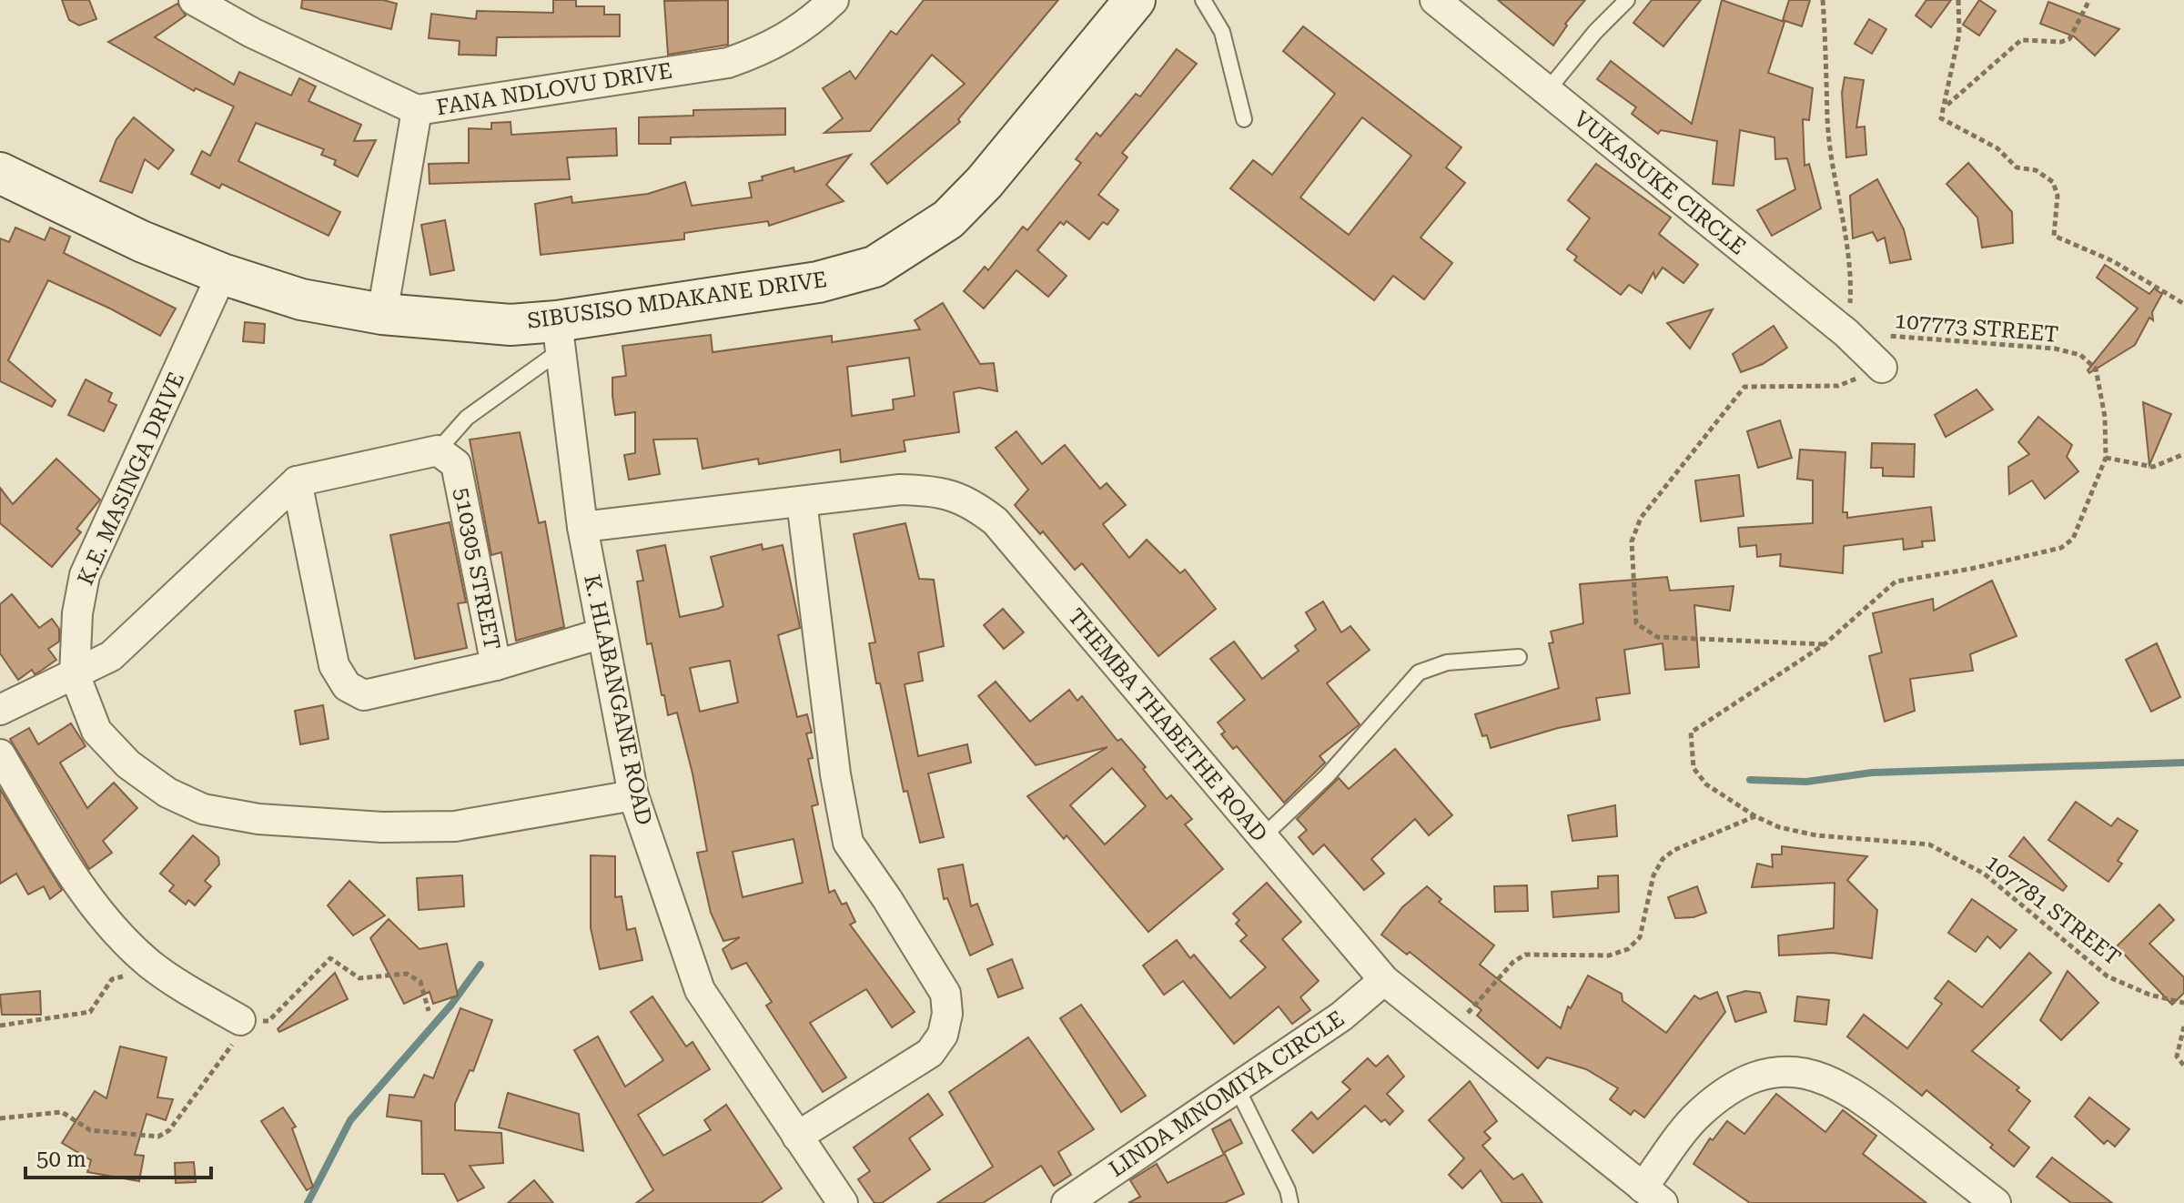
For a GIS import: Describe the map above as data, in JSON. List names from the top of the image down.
{
  "streets": {
    "street": [
      "FANA NDLOVU DRIVE",
      "VUKASUKE CIRCLE",
      "SIBUSISO MDAKANE DRIVE",
      "K.E. MASINGA DRIVE",
      "510305 STREET",
      "K. HLABANGANE ROAD",
      "THEMBA THABETHE ROAD",
      "LINDA MNOMIYA CIRCLE"
    ],
    "path": ["107773 STREET", "107781 STREET"]
  },
  "crossings": [
    ["VUKASUKE CIRCLE", "107773 STREET"],
    ["SIBUSISO MDAKANE DRIVE", "K.E. MASINGA DRIVE"],
    ["SIBUSISO MDAKANE DRIVE", "K. HLABANGANE ROAD"],
    ["107773 STREET", "107781 STREET"],
    ["K.E. MASINGA DRIVE", "K. HLABANGANE ROAD"],
    ["510305 STREET", "K. HLABANGANE ROAD"],
    ["K. HLABANGANE ROAD", "THEMBA THABETHE ROAD"],
    ["THEMBA THABETHE ROAD", "LINDA MNOMIYA CIRCLE"]
  ],
  "scale_bar": "50 m"
}
